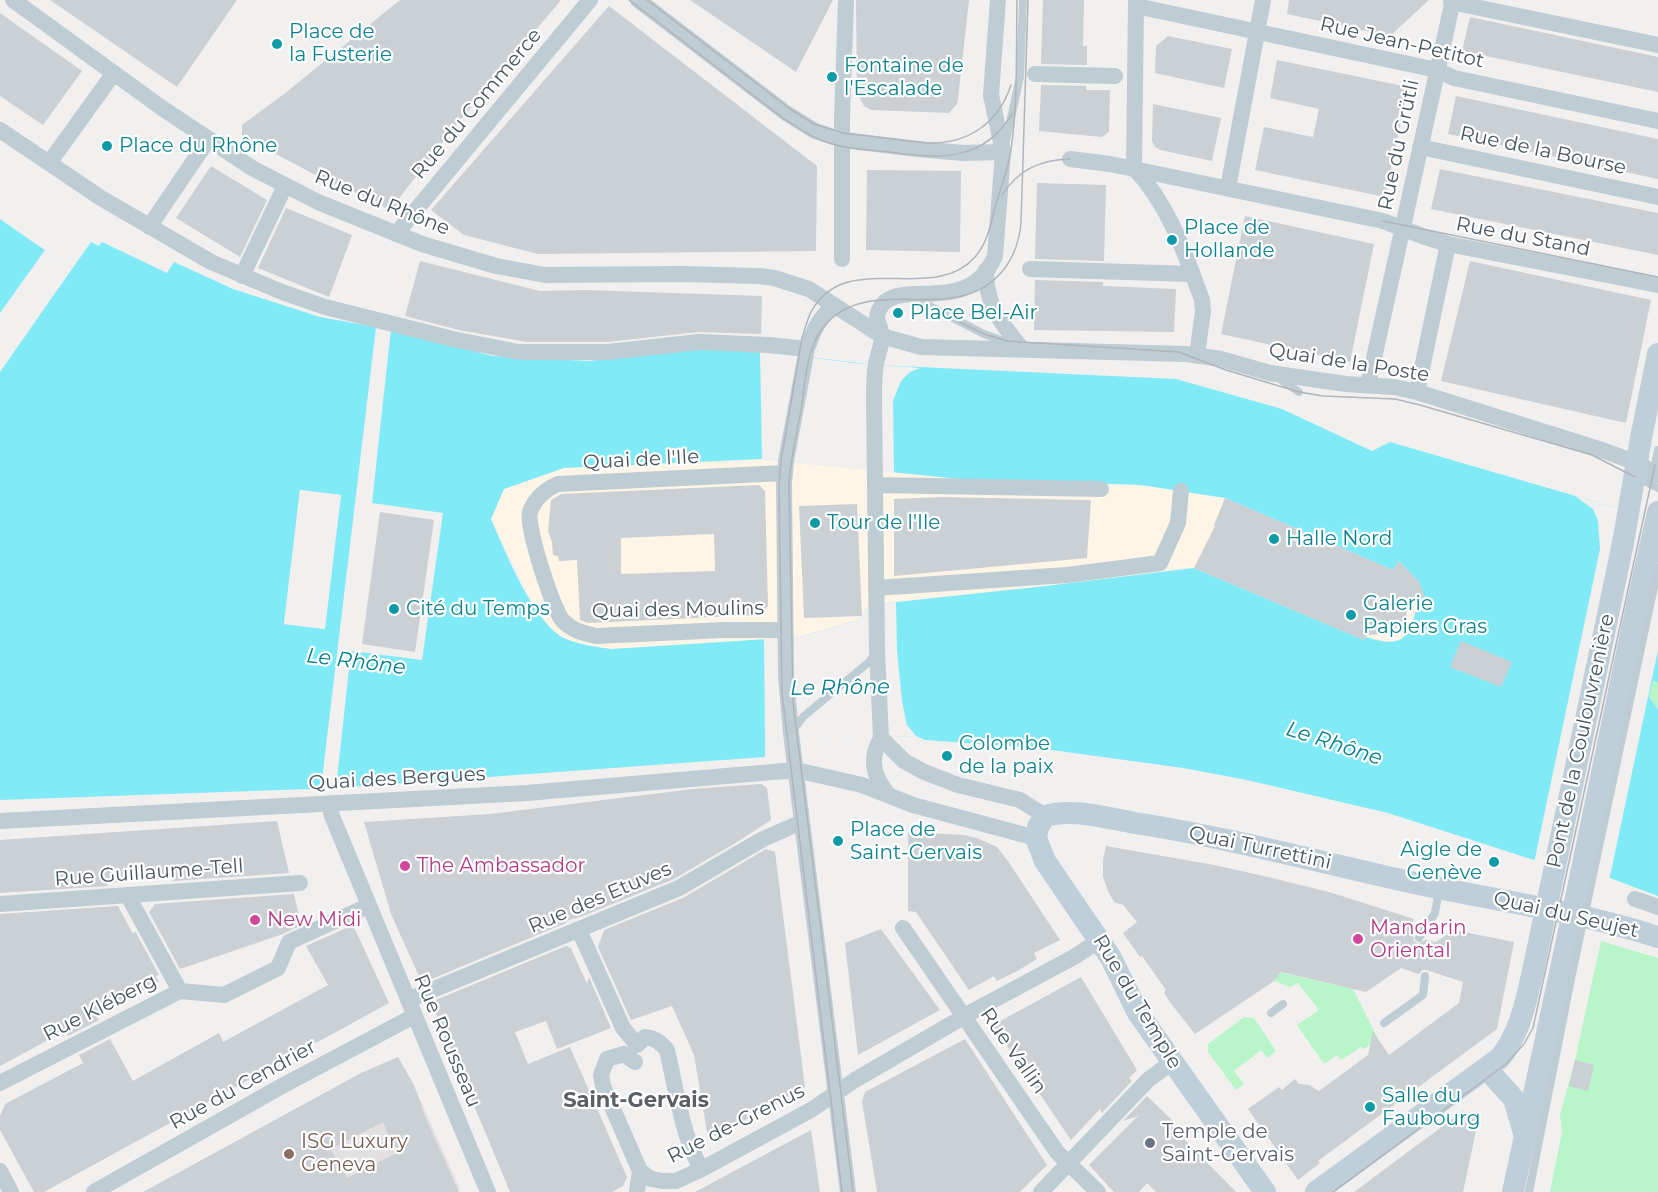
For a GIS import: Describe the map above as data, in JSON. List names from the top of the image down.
{
  "streets": {
    "main road": [
      "Pont de la Coulouvrenière",
      "Quai Turrettini",
      "Quai du Seujet",
      "Rue du Temple"
    ],
    "street": [
      "Rue Jean-Petitot",
      "Rue du Commerce",
      "Rue du Grütli",
      "Rue de la Bourse",
      "Rue du Rhône",
      "Rue du Stand",
      "Quai de la Poste",
      "Quai de l'Ile",
      "Quai des Moulins",
      "Quai des Bergues",
      "Rue Guillaume-Tell",
      "Rue des Etuves",
      "Rue Kléberg",
      "Rue Rousseau",
      "Rue Vallin",
      "Rue du Cendrier",
      "Rue de-Grenus"
    ]
  },
  "crossings": [
    ["Rue Jean-Petitot", "Rue du Grütli"],
    ["Rue du Commerce", "Rue du Rhône"],
    ["Rue du Grütli", "Rue de la Bourse"],
    ["Rue du Grütli", "Rue du Stand"],
    ["Rue du Grütli", "Quai de la Poste"],
    ["Rue du Rhône", "Quai de la Poste"],
    ["Quai de la Poste", "Pont de la Coulouvrenière"],
    ["Quai de l'Ile", "Quai des Moulins"],
    ["Quai des Bergues", "Rue Rousseau"],
    ["Quai Turrettini", "Quai du Seujet"],
    ["Rue des Etuves", "Rue Rousseau"],
    ["Rue des Etuves", "Rue du Cendrier"],
    ["Rue du Temple", "Rue de-Grenus"],
    ["Rue Kléberg", "Rue Rousseau"],
    ["Rue Rousseau", "Rue du Cendrier"],
    ["Rue Vallin", "Rue de-Grenus"]
  ],
  "districts": ["Saint-Gervais"],
  "water": ["Le Rhône"],
  "places": [
    "Place de la Fusterie",
    "Fontaine de l'Escalade",
    "Place du Rhône",
    "Place de Hollande",
    "Place Bel-Air",
    "Tour de l'Ile",
    "Halle Nord",
    "Cité du Temps",
    "Galerie Papiers Gras",
    "Colombe de la paix",
    "Place de Saint-Gervais",
    "Aigle de Genève",
    "The Ambassador",
    "New Midi",
    "Mandarin Oriental",
    "Salle du Faubourg",
    "Temple de Saint-Gervais",
    "ISG Luxury Geneva"
  ]
}
